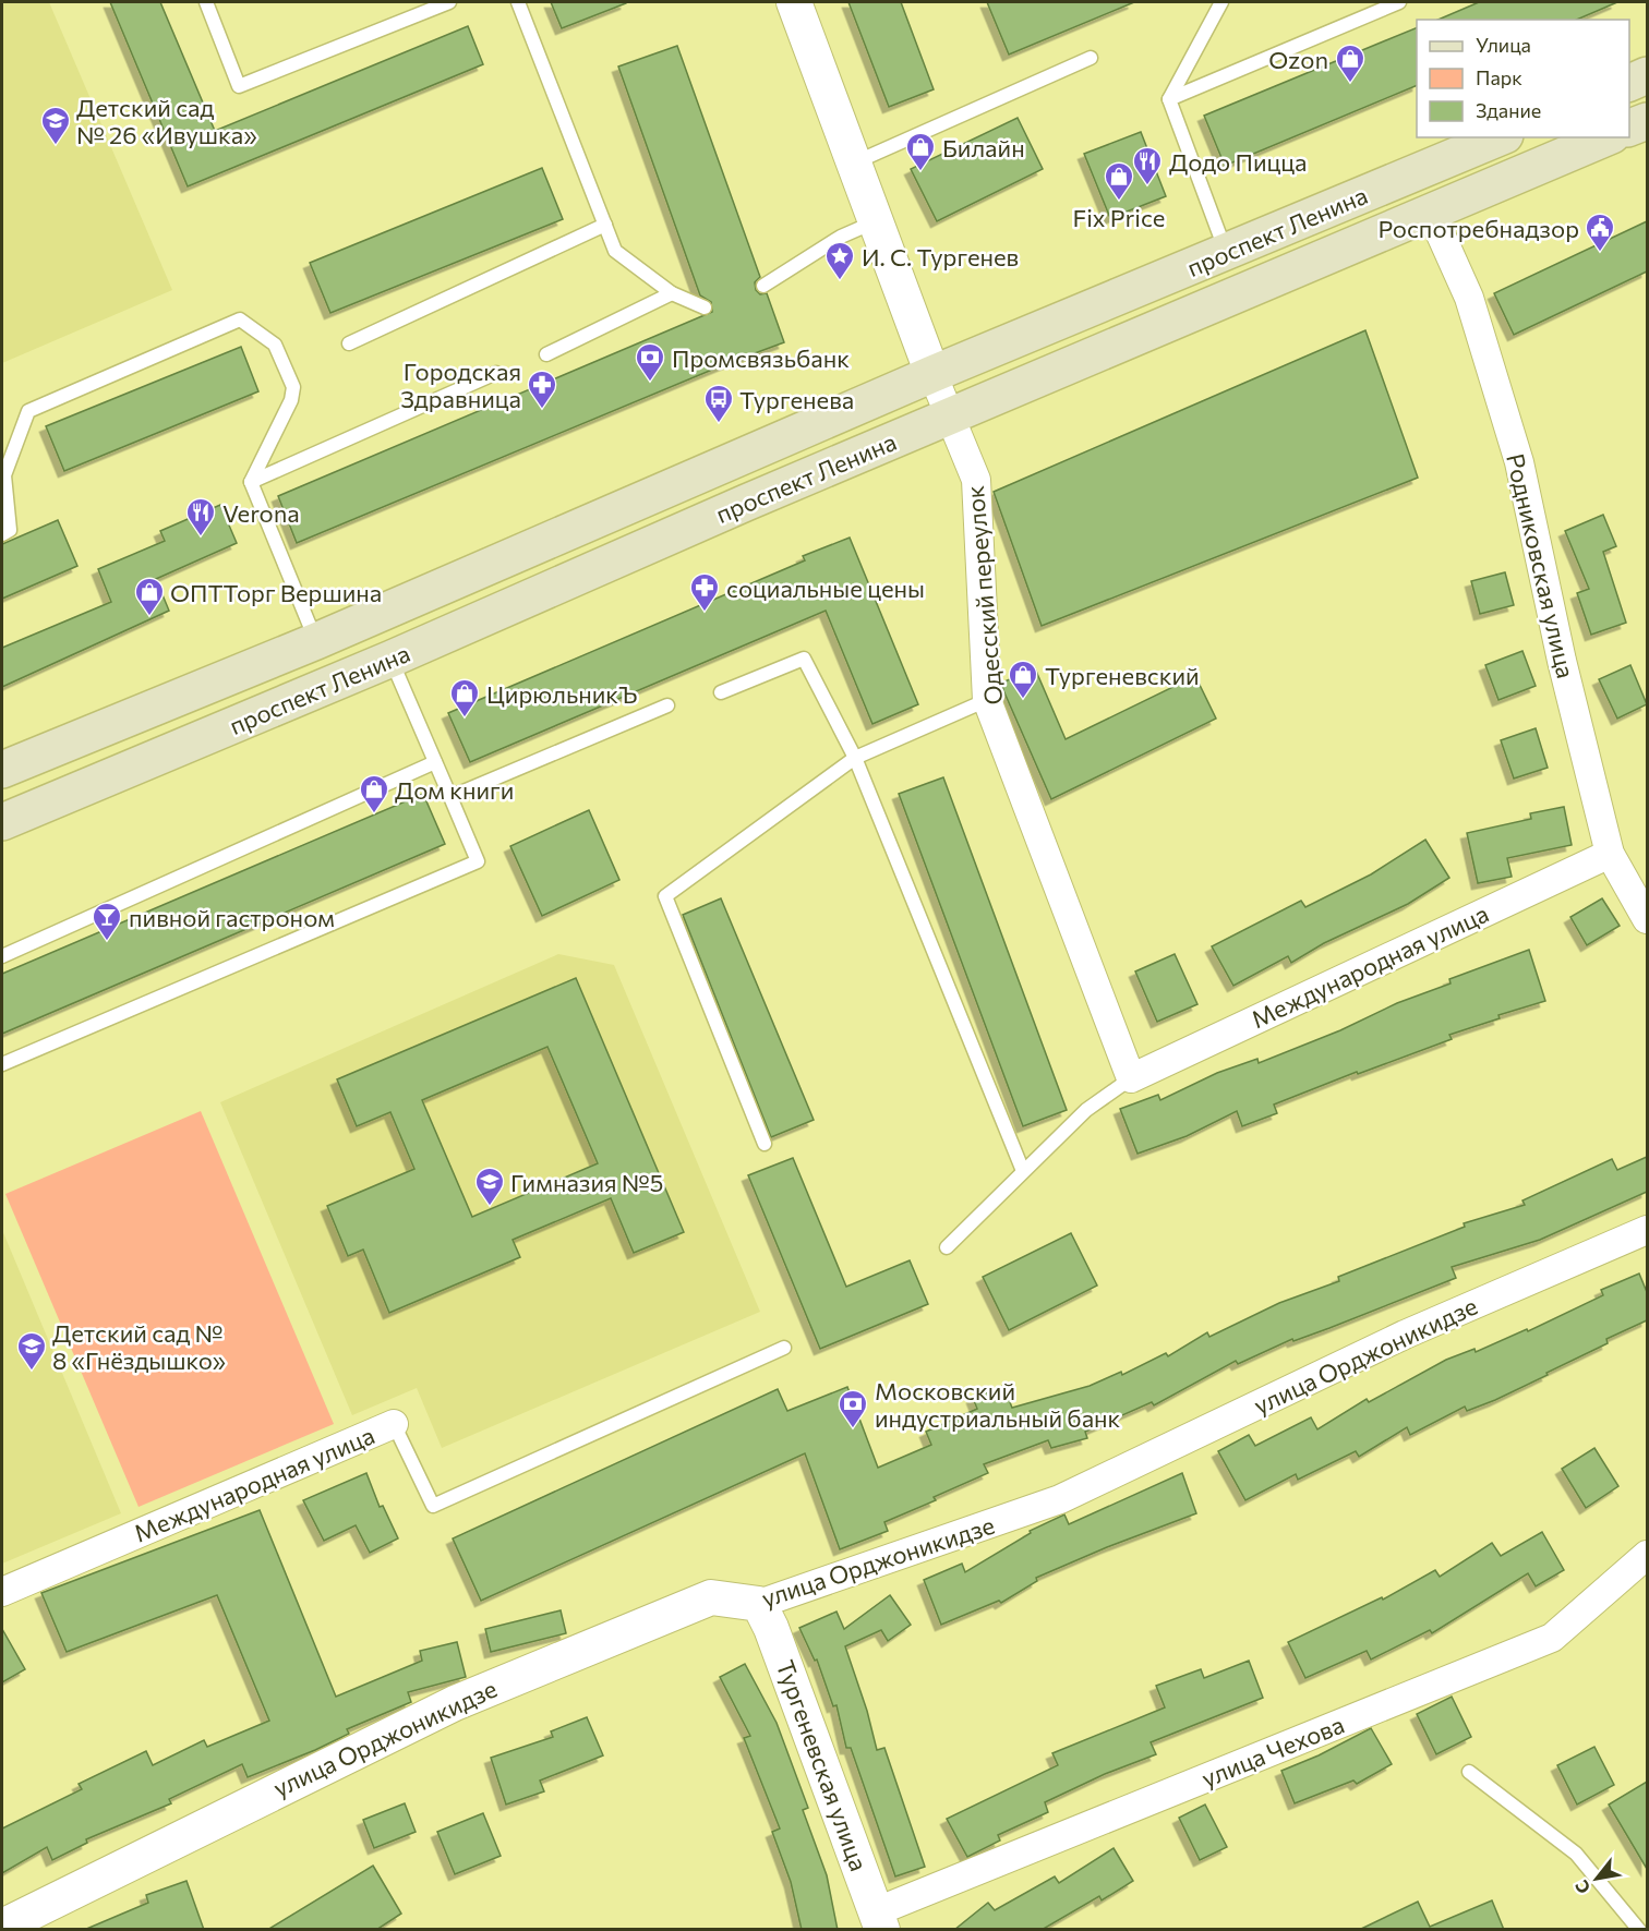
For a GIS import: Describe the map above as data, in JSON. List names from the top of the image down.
{
  "streets": {
    "main road": ["проспект Ленина"],
    "street": [
      "Родниковская улица",
      "Одесский переулок",
      "Международная улица",
      "улица Орджоникидзе",
      "улица Чехова",
      "Тургеневская улица"
    ]
  },
  "crossings": [
    ["проспект Ленина", "Родниковская улица"],
    ["проспект Ленина", "Одесский переулок"],
    ["Родниковская улица", "Международная улица"],
    ["Одесский переулок", "Международная улица"],
    ["улица Орджоникидзе", "Тургеневская улица"],
    ["улица Чехова", "Тургеневская улица"]
  ],
  "places": {
    "shop": [
      "Ozon",
      "Билайн",
      "Fix Price",
      "ОПТТорг Вершина",
      "Тургеневский",
      "ЦирюльникЪ",
      "Дом книги"
    ],
    "school or university": ["Детский сад № 26 «Ивушка»", "Гимназия №5", "Детский сад № 8 «Гнёздышко»"],
    "restaurant": ["Додо Пицца", "Verona"],
    "public building": ["Роспотребнадзор"],
    "place": ["И. С. Тургенев"],
    "bank": ["Промсвязьбанк", "Московский индустриальный банк"],
    "pharmacy": ["Городская Здравница", "социальные цены"],
    "bus stop": ["Тургенева"],
    "bar": ["пивной гастроном"]
  },
  "legend": ["Улица", "Парк", "Здание"],
  "north": "bottom left"
}
